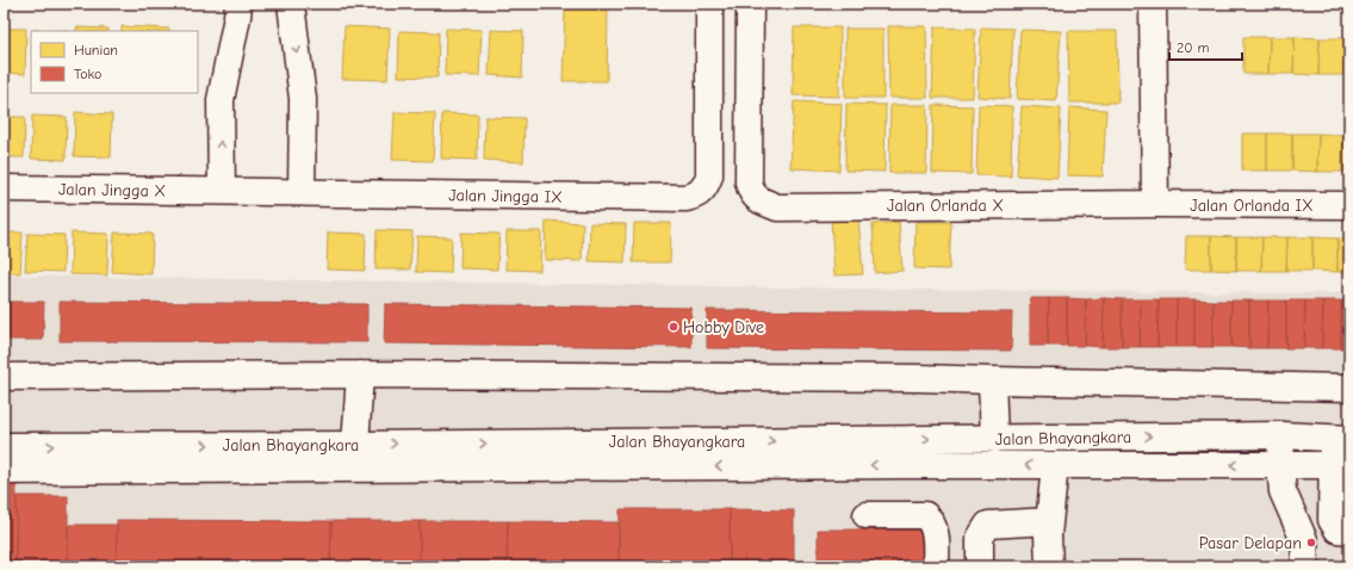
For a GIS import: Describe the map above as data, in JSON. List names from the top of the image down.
{
  "streets": {
    "main road": [
      "Jalan Jingga X",
      "Jalan Jingga IX",
      "Jalan Orlanda X",
      "Jalan Orlanda IX",
      "Jalan Bhayangkara"
    ]
  },
  "crossings": [
    ["Jalan Jingga X", "Jalan Jingga IX"],
    ["Jalan Orlanda X", "Jalan Orlanda IX"]
  ],
  "places": ["Hobby Dive", "Pasar Delapan"],
  "legend": ["Hunian", "Toko"],
  "scale_bar": "20 m"
}
